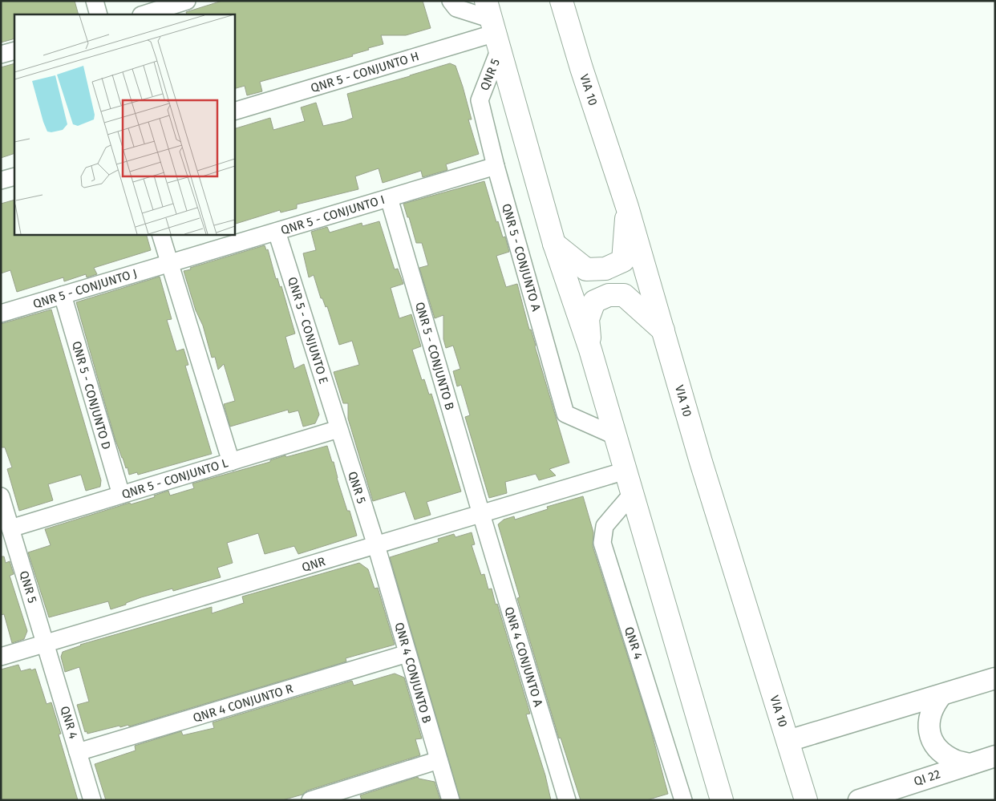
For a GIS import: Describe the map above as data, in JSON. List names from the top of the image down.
{
  "streets": {
    "main road": ["VIA 10"],
    "street": [
      "QNR 5 - CONJUNTO H",
      "QNR 5",
      "QNR 5 - CONJUNTO I",
      "QNR 5 - CONJUNTO A",
      "QNR 5 - CONJUNTO J",
      "QNR 5 - CONJUNTO E",
      "QNR 5 - CONJUNTO B",
      "QNR 5 - CONJUNTO D",
      "QNR 5 - CONJUNTO L",
      "QNR",
      "QNR 4",
      "QNR 4 CONJUNTO A",
      "QNR 4 CONJUNTO B",
      "QNR 4 CONJUNTO R",
      "QI 22"
    ]
  },
  "crossings": [
    ["QNR 5 - CONJUNTO H", "QNR 5"],
    ["QNR 5", "QNR 5 - CONJUNTO A"],
    ["QNR 5", "QNR 5 - CONJUNTO E"],
    ["QNR 5", "QNR 5 - CONJUNTO L"],
    ["QNR 5", "QNR"],
    ["QNR 5", "QNR 4"],
    ["QNR 5", "QNR 4 CONJUNTO B"],
    ["QNR 5 - CONJUNTO I", "QNR 5 - CONJUNTO A"],
    ["QNR 5 - CONJUNTO I", "QNR 5 - CONJUNTO J"],
    ["QNR 5 - CONJUNTO I", "QNR 5 - CONJUNTO E"],
    ["QNR 5 - CONJUNTO I", "QNR 5 - CONJUNTO B"],
    ["QNR 5 - CONJUNTO J", "QNR 5 - CONJUNTO D"],
    ["QNR 5 - CONJUNTO E", "QNR 5 - CONJUNTO L"],
    ["QNR 5 - CONJUNTO B", "QNR"],
    ["QNR 5 - CONJUNTO B", "QNR 4 CONJUNTO A"],
    ["QNR 5 - CONJUNTO D", "QNR 5 - CONJUNTO L"],
    ["QNR", "QNR 4"],
    ["QNR", "QNR 4 CONJUNTO A"],
    ["QNR", "QNR 4 CONJUNTO B"],
    ["QNR 4", "QNR 4 CONJUNTO R"],
    ["QNR 4 CONJUNTO B", "QNR 4 CONJUNTO R"]
  ]
}
